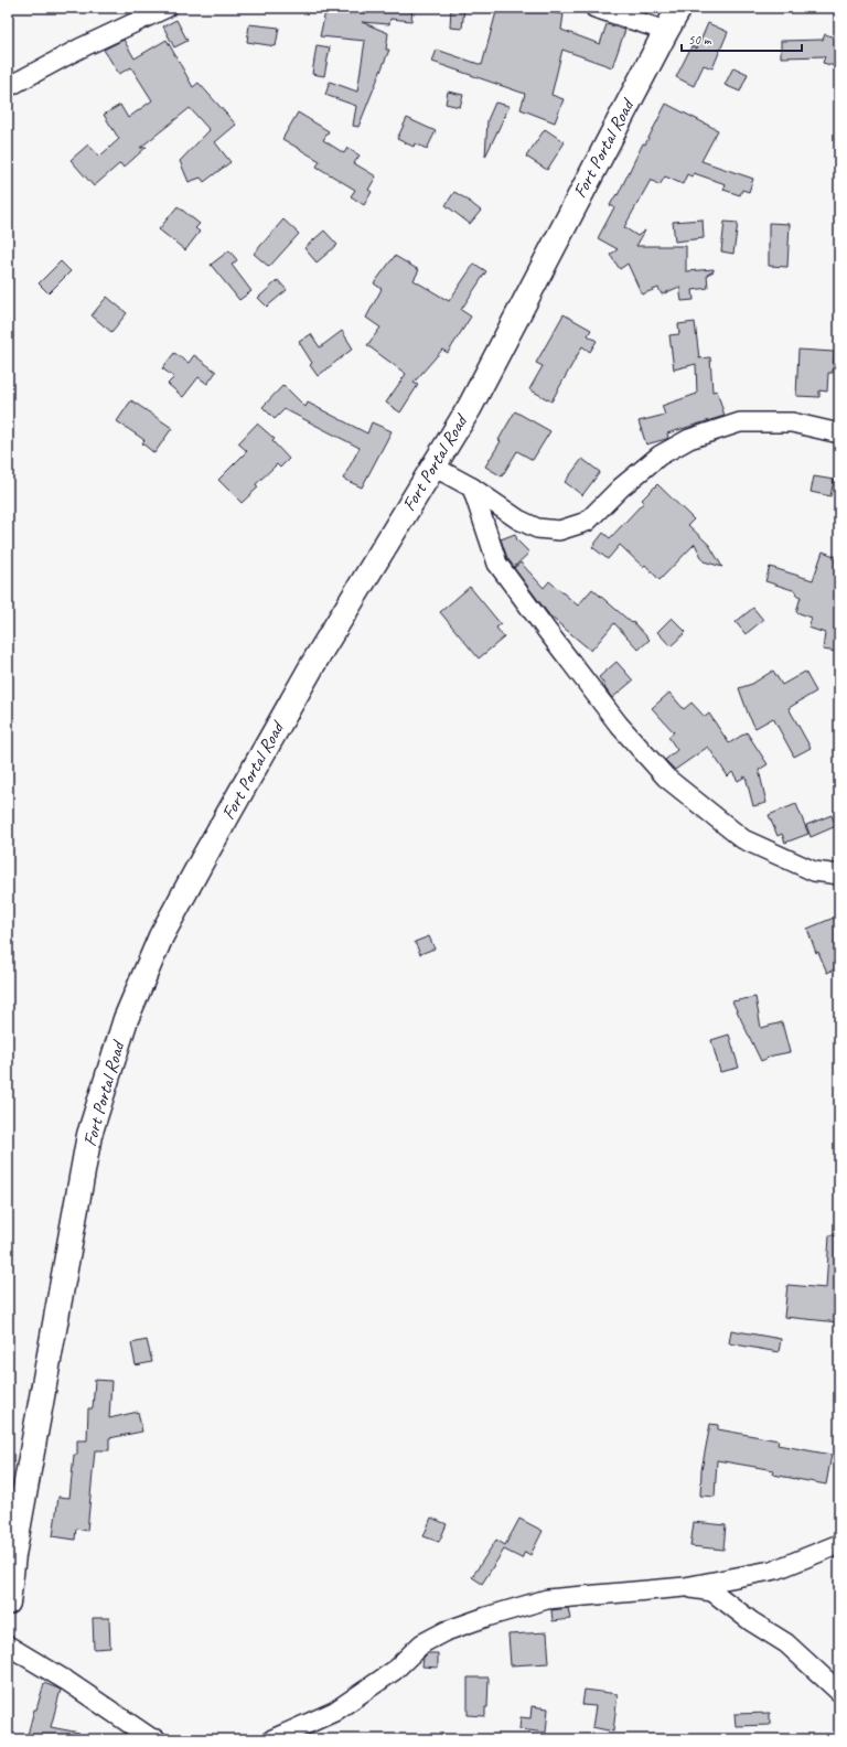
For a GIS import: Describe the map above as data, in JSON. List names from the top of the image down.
{
  "streets": {
    "main road": ["Fort Portal Road"]
  },
  "scale_bar": "50 m"
}
